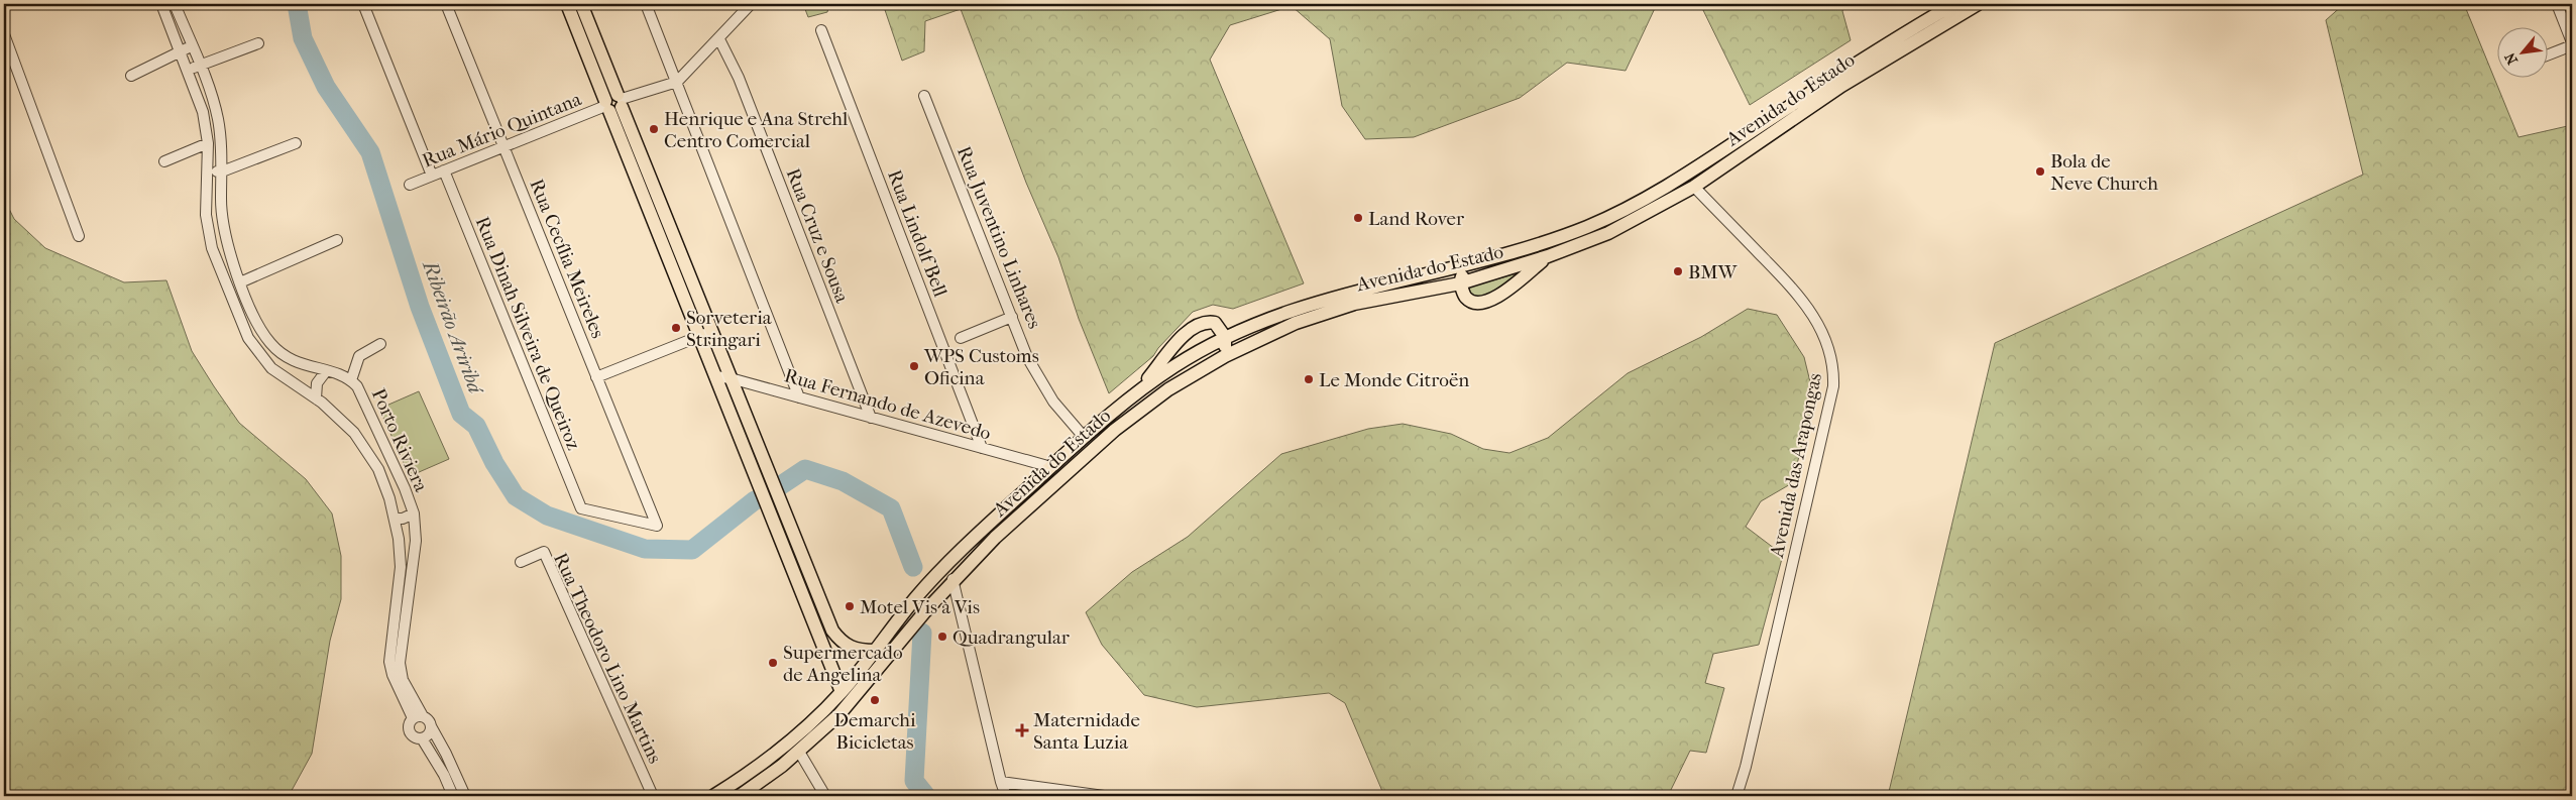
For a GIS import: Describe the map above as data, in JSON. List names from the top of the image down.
{
  "streets": {
    "main road": ["Avenida do Estado"],
    "street": [
      "Rua Mário Quintana",
      "Rua Lindolf Bell",
      "Rua Cruz e Sousa",
      "Rua Juventino Linhares",
      "Rua Cecília Meireles",
      "Rua Dinah Silveira de Queiroz",
      "Rua Fernando de Azevedo",
      "Porto Riviera",
      "Avenida das Arapongas",
      "Rua Theodoro Lino Martins"
    ]
  },
  "crossings": [
    ["Avenida do Estado", "Rua Juventino Linhares"],
    ["Avenida do Estado", "Rua Fernando de Azevedo"],
    ["Avenida do Estado", "Avenida das Arapongas"],
    ["Rua Mário Quintana", "Rua Cruz e Sousa"],
    ["Rua Mário Quintana", "Rua Cecília Meireles"],
    ["Rua Mário Quintana", "Rua Dinah Silveira de Queiroz"],
    ["Rua Lindolf Bell", "Rua Fernando de Azevedo"],
    ["Rua Cruz e Sousa", "Rua Fernando de Azevedo"],
    ["Rua Cecília Meireles", "Rua Dinah Silveira de Queiroz"]
  ],
  "water": ["Ribeirão Ariribá"],
  "places": {
    "other": [
      "Henrique e Ana Strehl Centro Comercial",
      "Bola de Neve Church",
      "Land Rover",
      "BMW",
      "Sorveteria Stringari",
      "WPS Customs Oficina",
      "Le Monde Citroën",
      "Motel Vis à Vis",
      "Quadrangular",
      "Supermercado de Angelina",
      "Demarchi Bicicletas"
    ],
    "health": ["Maternidade Santa Luzia"]
  },
  "north": "bottom left"
}
